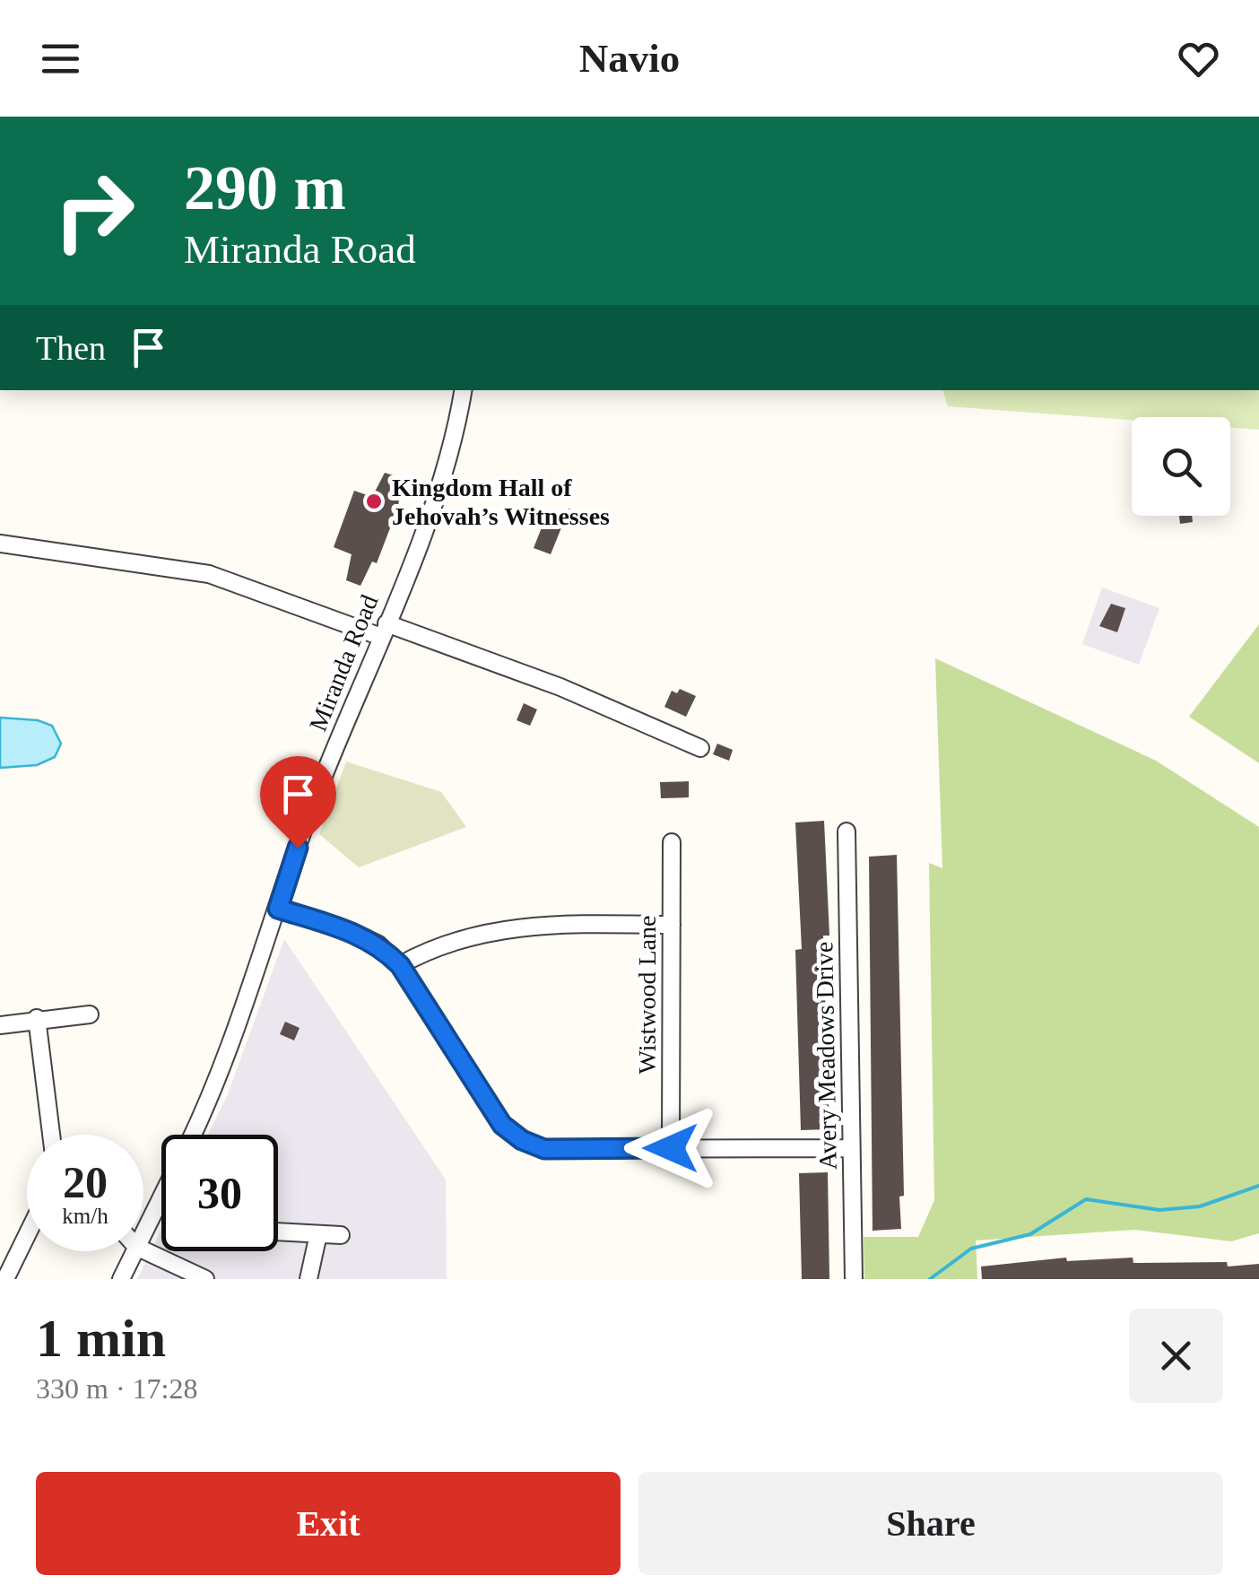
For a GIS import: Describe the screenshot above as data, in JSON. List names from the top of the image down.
{
  "streets": {
    "street": ["Miranda Road", "Wistwood Lane", "Avery Meadows Drive"]
  },
  "places": ["Kingdom Hall of Jehovah’s Witnesses"],
  "page": {
    "header": "Navio",
    "turn": ["290 m", "Miranda Road"],
    "then": "Then",
    "speed": "20 km/h",
    "limit": "30",
    "heading": ["1 min", "330 m · 17:28"],
    "buttons": ["Exit", "Share"]
  }
}
